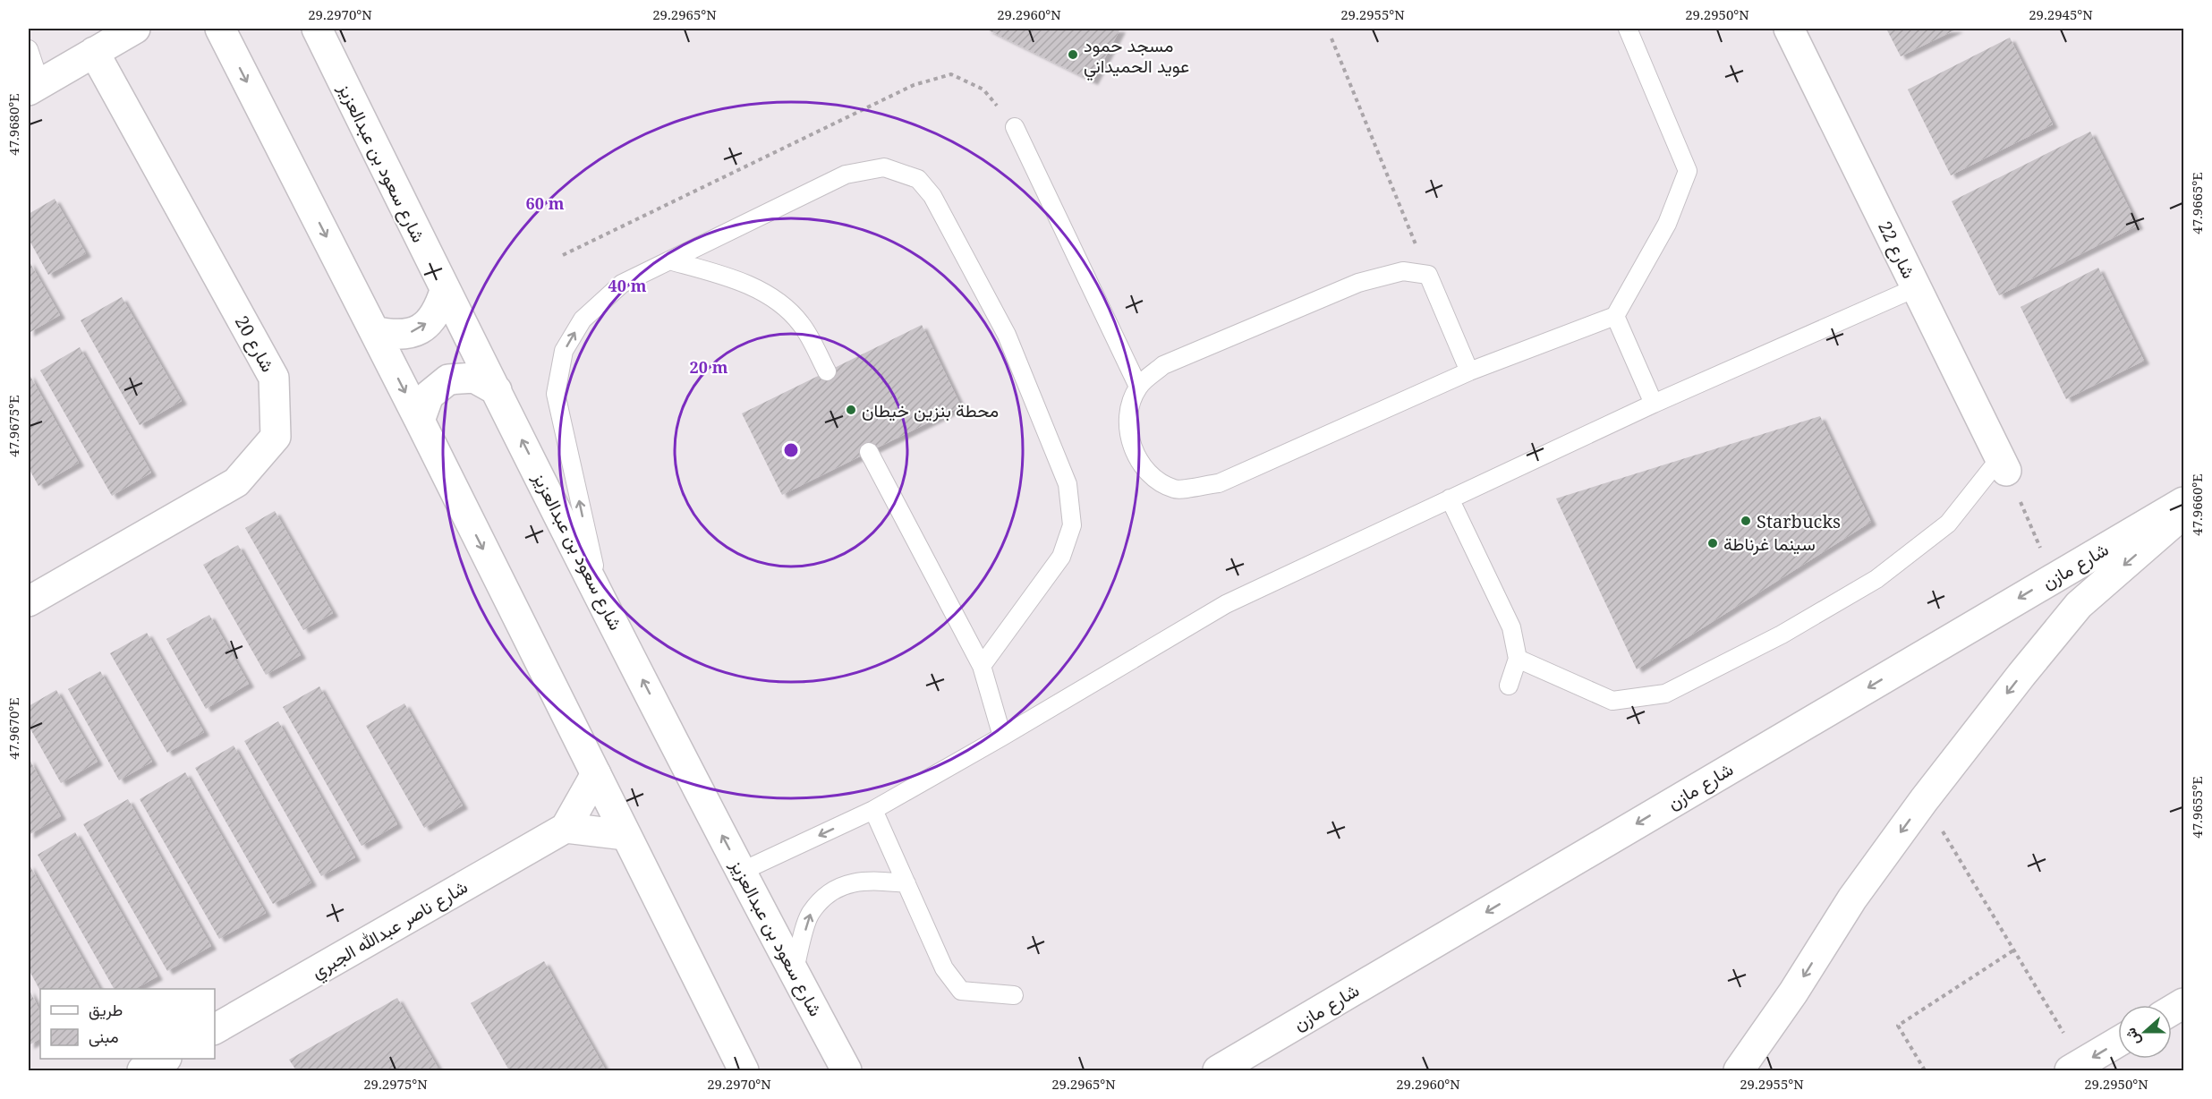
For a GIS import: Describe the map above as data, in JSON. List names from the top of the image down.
{
  "streets": {
    "main road": [
      "شارع سعود بن عبدالعزيز",
      "شارع 22",
      "شارع 20",
      "شارع مازن",
      "شارع ناصر عبدالله الجبري"
    ]
  },
  "places": [
    "مسجد حمود عويد الحميداني",
    "محطة بنزين خيطان",
    "Starbucks",
    "سينما غرناطة"
  ],
  "legend": ["طريق", "مبنى"],
  "north": "left",
  "coordinates": [
    "29.2970°N",
    "29.2965°N",
    "29.2960°N",
    "29.2955°N",
    "29.2950°N",
    "29.2945°N",
    "47.9680°E",
    "47.9665°E",
    "47.9675°E",
    "47.9660°E",
    "47.9670°E",
    "47.9655°E",
    "29.2975°N"
  ],
  "rings": ["60 m", "40 m", "20 m"]
}
